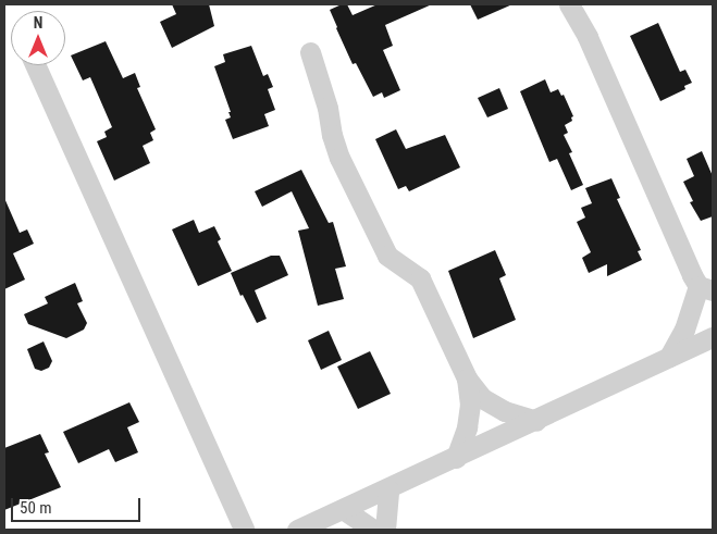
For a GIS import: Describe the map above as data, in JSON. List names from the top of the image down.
{
  "scale_bar": "50 m",
  "north": "top"
}
